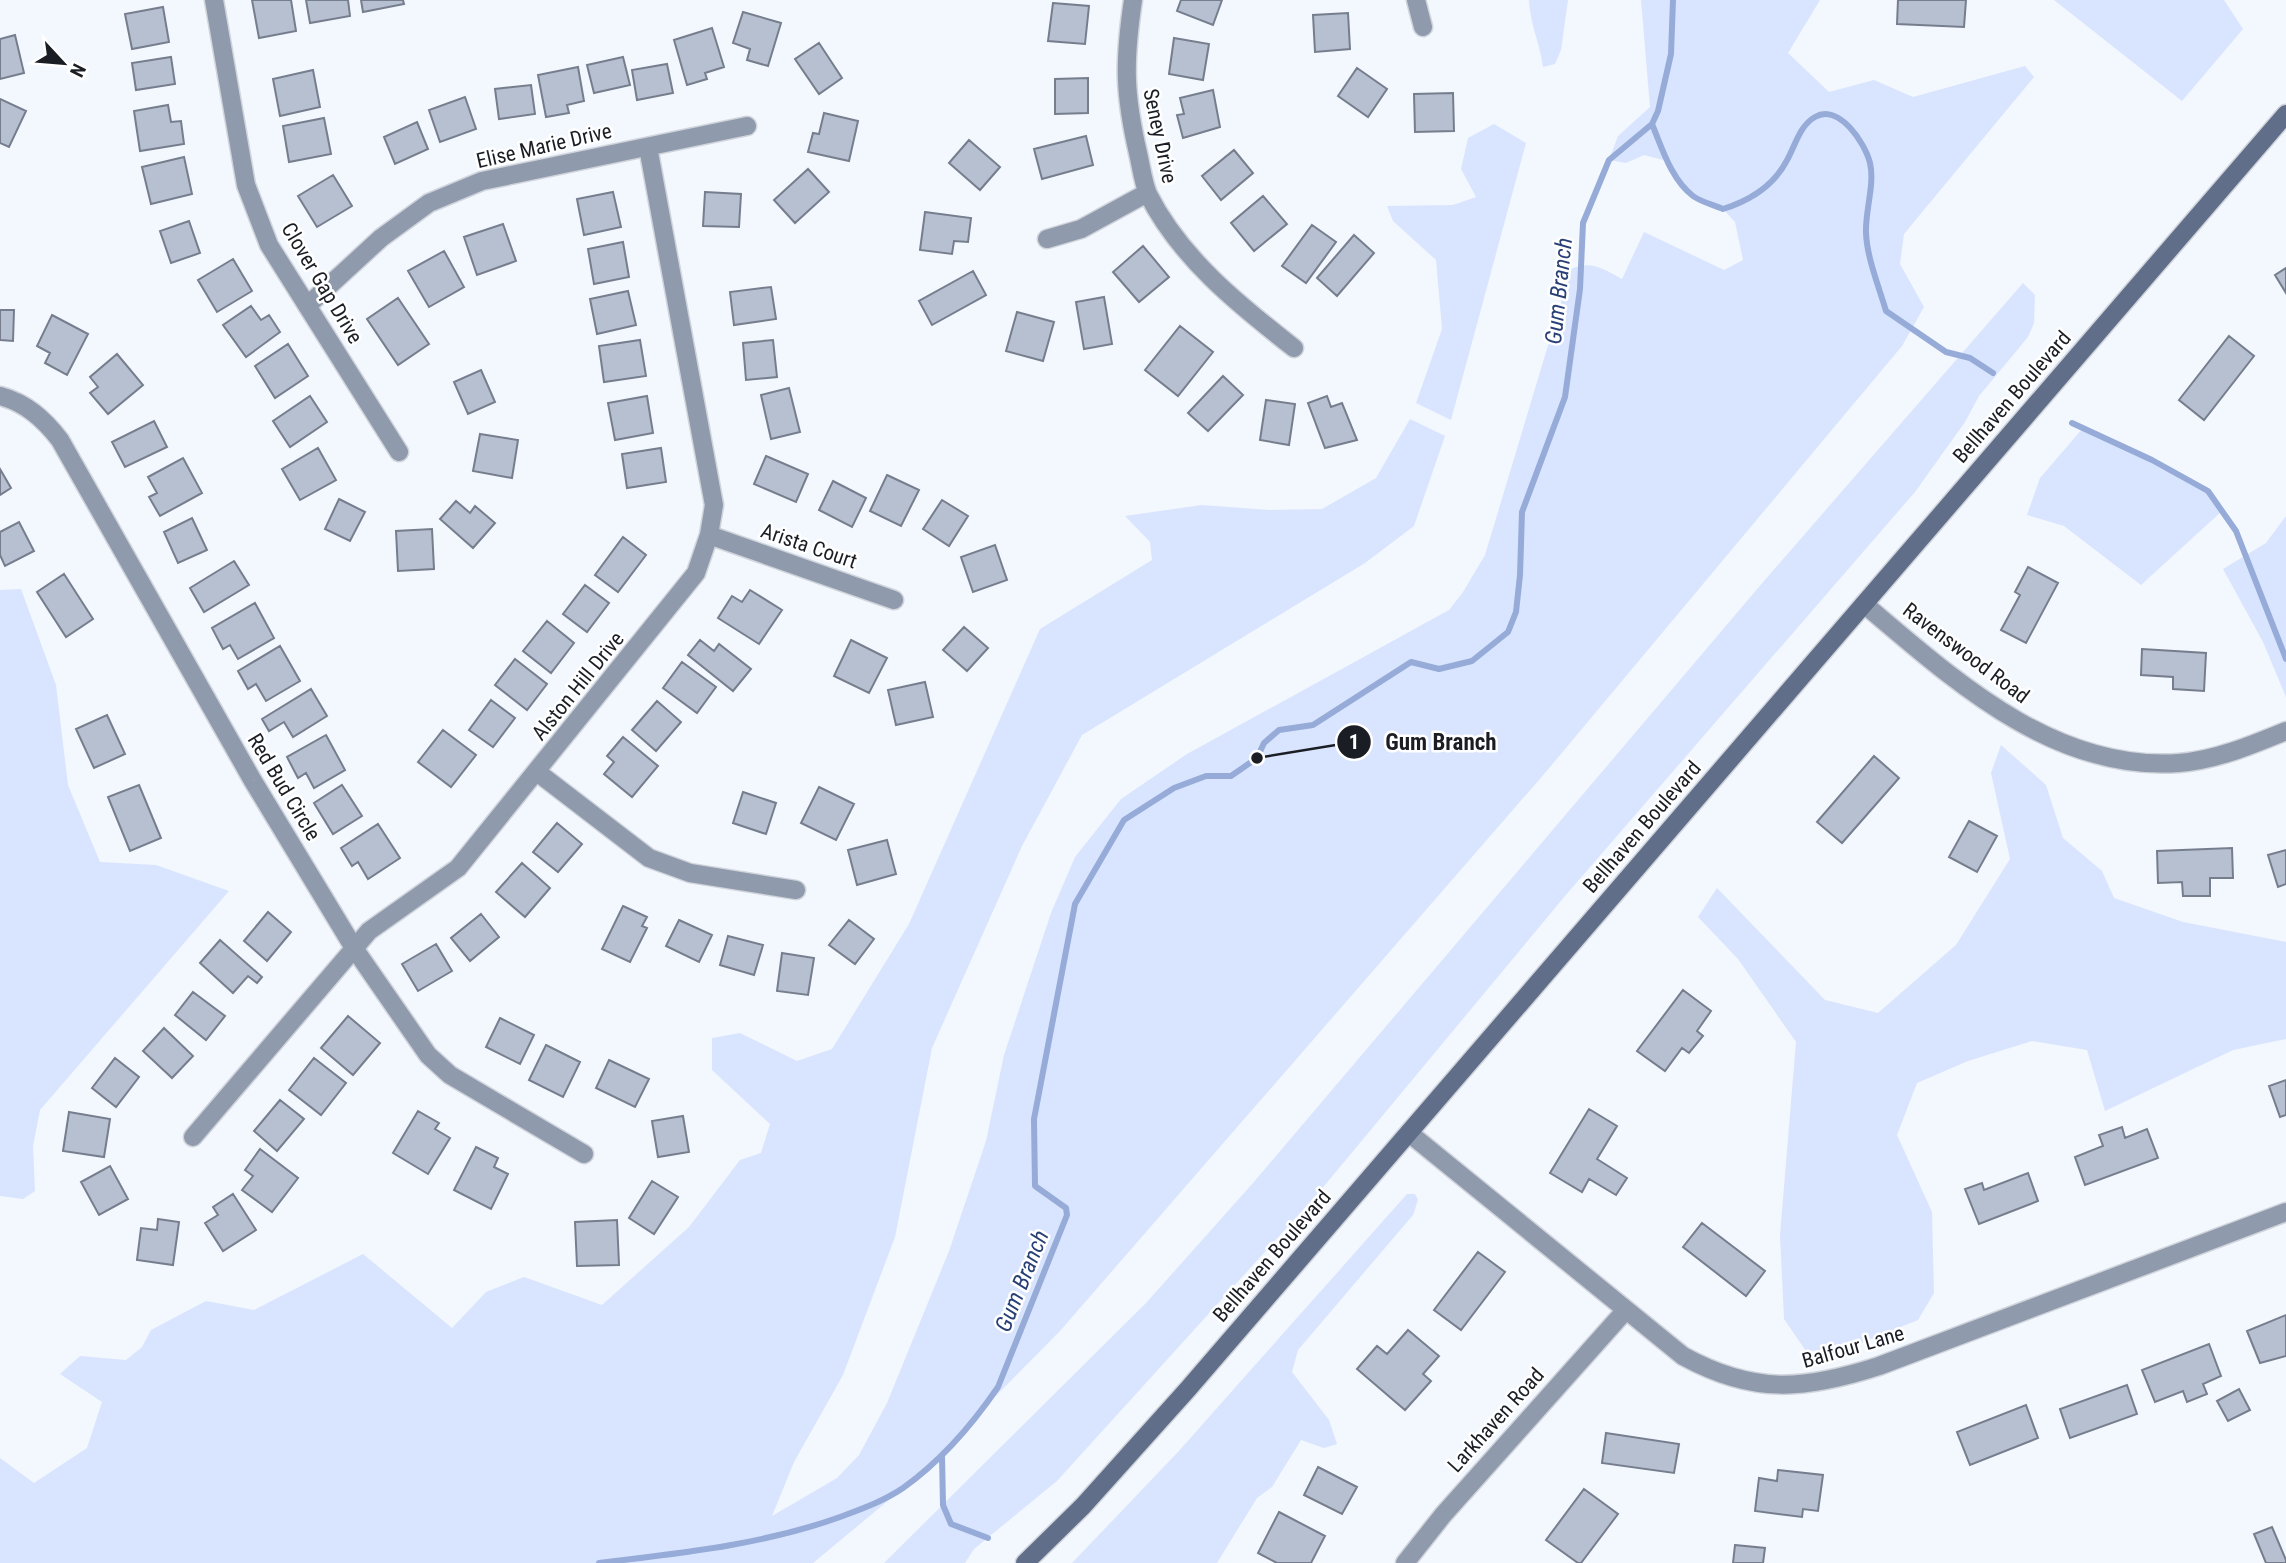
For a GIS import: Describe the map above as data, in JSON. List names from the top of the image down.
{
  "streets": {
    "main road": ["Bellhaven Boulevard"],
    "street": [
      "Seney Drive",
      "Elise Marie Drive",
      "Clover Gap Drive",
      "Arista Court",
      "Ravenswood Road",
      "Alston Hill Drive",
      "Red Bud Circle",
      "Balfour Lane",
      "Larkhaven Road"
    ]
  },
  "crossings": [
    ["Elise Marie Drive", "Clover Gap Drive"],
    ["Elise Marie Drive", "Alston Hill Drive"],
    ["Bellhaven Boulevard", "Ravenswood Road"],
    ["Bellhaven Boulevard", "Balfour Lane"],
    ["Arista Court", "Alston Hill Drive"],
    ["Alston Hill Drive", "Red Bud Circle"],
    ["Balfour Lane", "Larkhaven Road"]
  ],
  "water": ["Gum Branch"],
  "places": ["Gum Branch"],
  "north": "bottom right"
}
